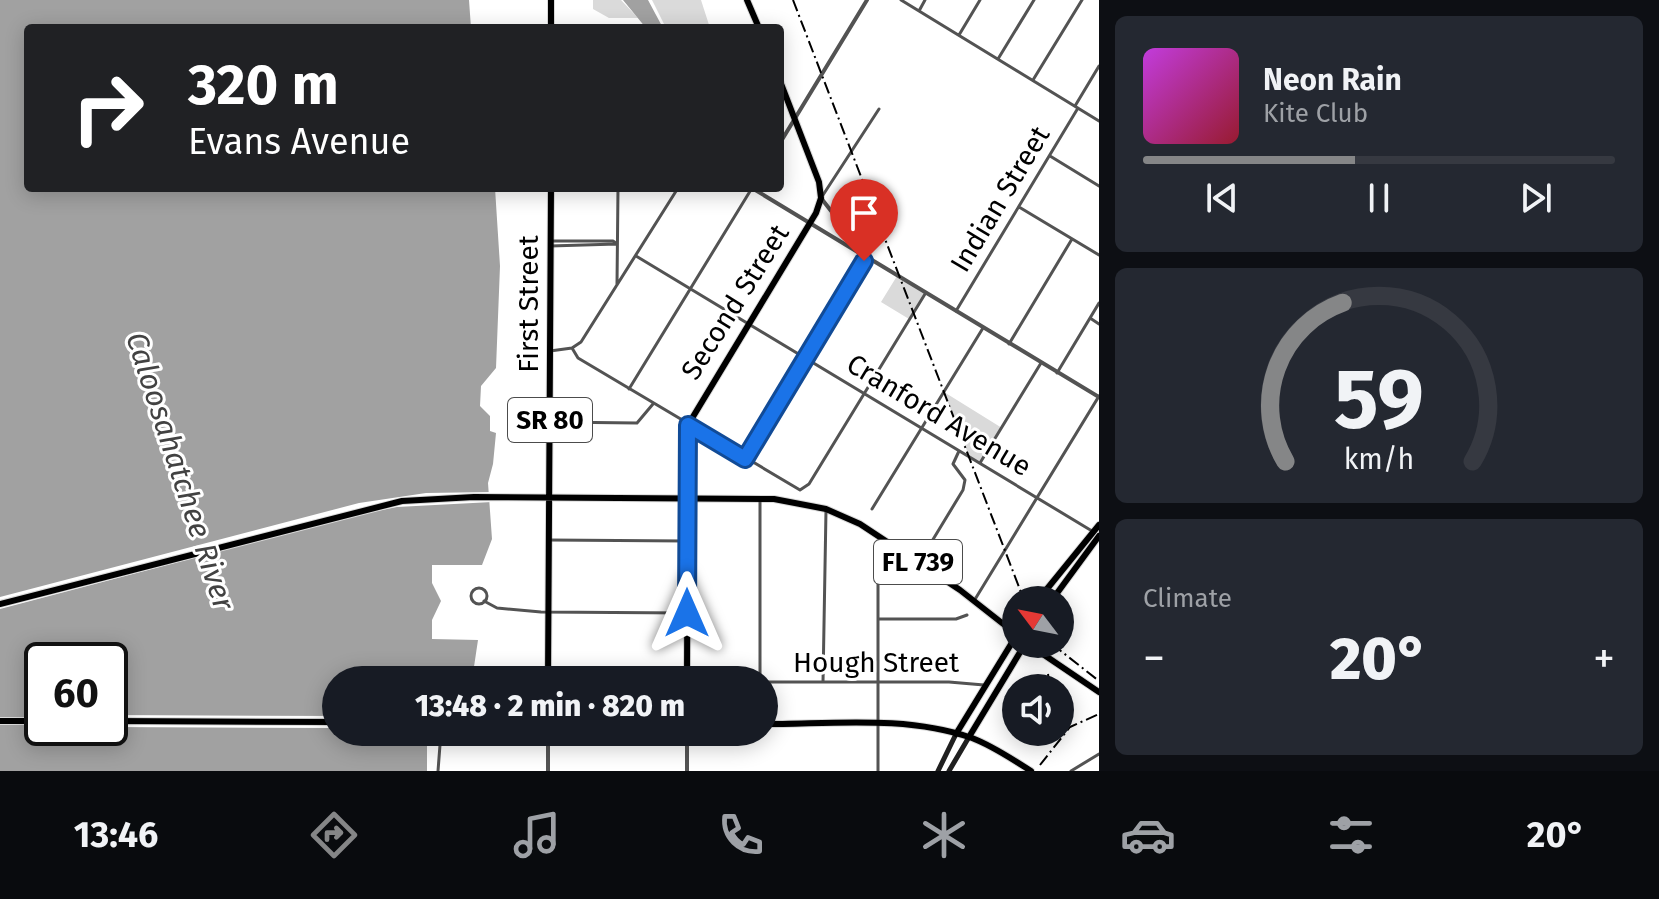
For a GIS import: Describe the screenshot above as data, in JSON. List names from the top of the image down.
{
  "streets": {
    "main road": [
      "Second Street",
      "First Street",
      "SR 80",
      "FL 739"
    ],
    "street": ["Indian Street", "Cranford Avenue", "Hough Street"]
  },
  "crossings": [
    ["Second Street", "Cranford Avenue"],
    ["Second Street", "FL 739"]
  ],
  "water": ["Caloosahatchee River"],
  "north": "top left",
  "page": {
    "turn": ["320 m", "Evans Avenue"],
    "song": ["Neon Rain", "Kite Club"],
    "tile": "Climate",
    "heat": ["−", "20°", "+"],
    "limit": "60",
    "trip": "13:48 · 2 min · 820 m",
    "tabs": ["13:46", "20°"],
    "gauge": ["59", "km/h"]
  }
}
